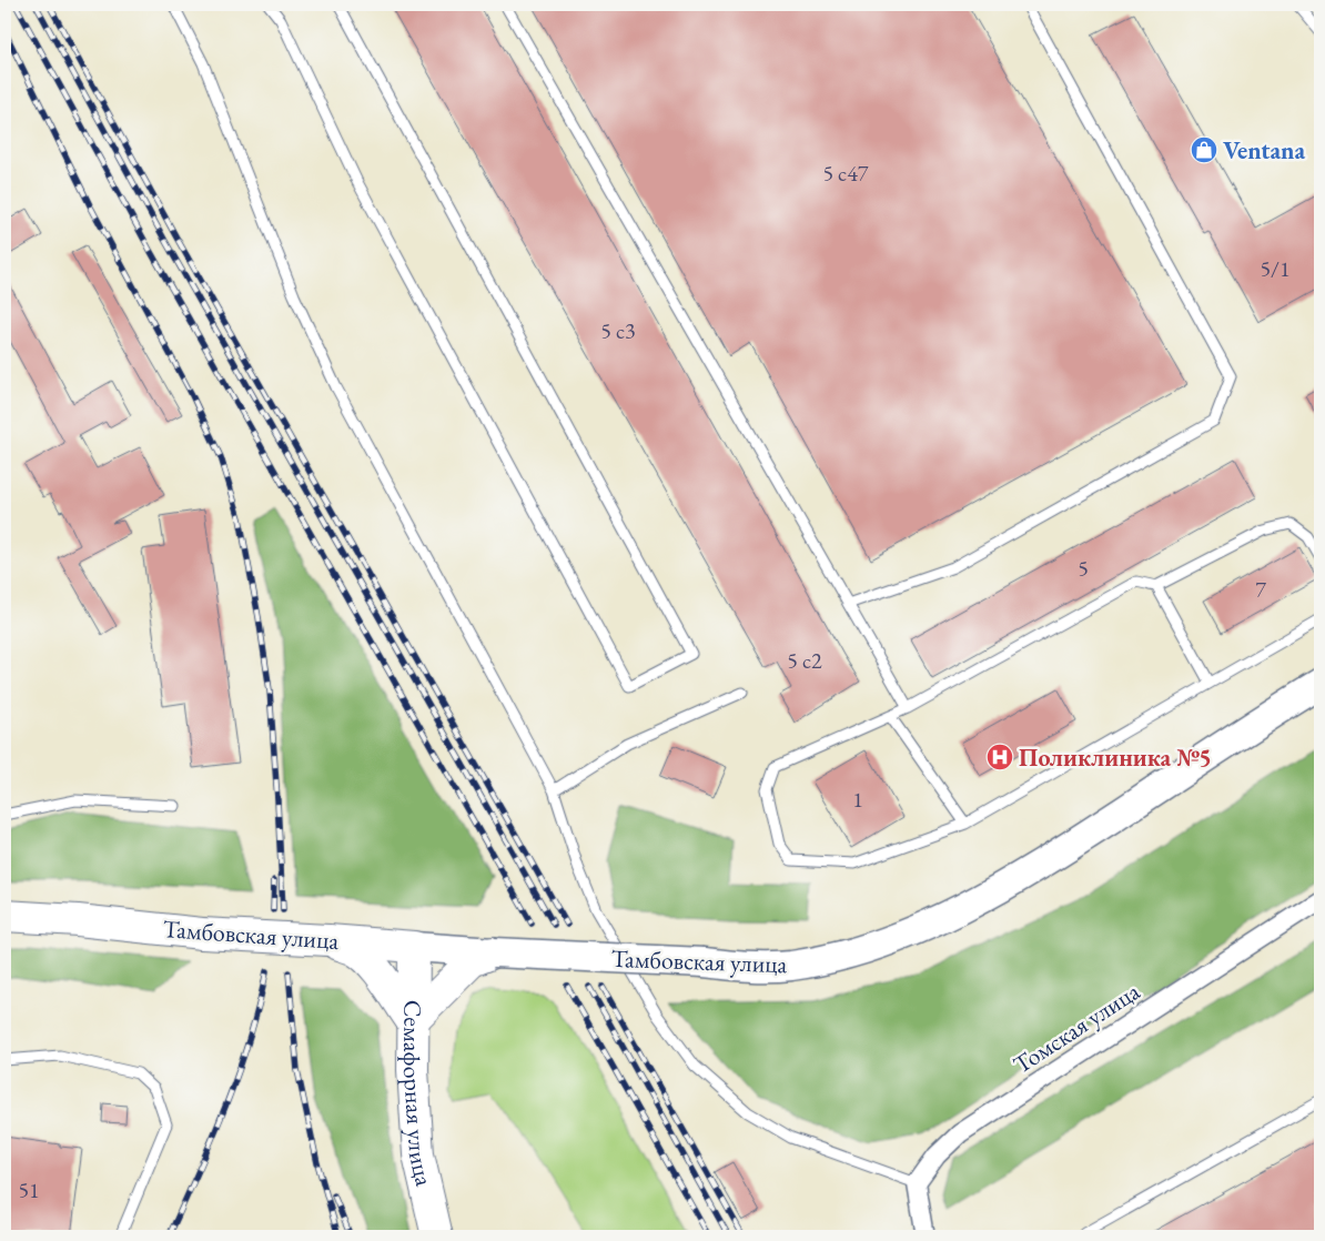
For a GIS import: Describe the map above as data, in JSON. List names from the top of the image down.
{
  "streets": {
    "highway": ["Тамбовская улица", "Семафорная улица"],
    "street": ["Томская улица"]
  },
  "crossings": [
    ["Тамбовская улица", "Семафорная улица"]
  ],
  "places": {
    "shop": ["Ventana"],
    "hospital": ["Поликлиника №5"]
  },
  "house_numbers": [
    "5 с47",
    "5/1",
    "5 с3",
    "5",
    "7",
    "5 с2",
    "1",
    "51"
  ]
}
